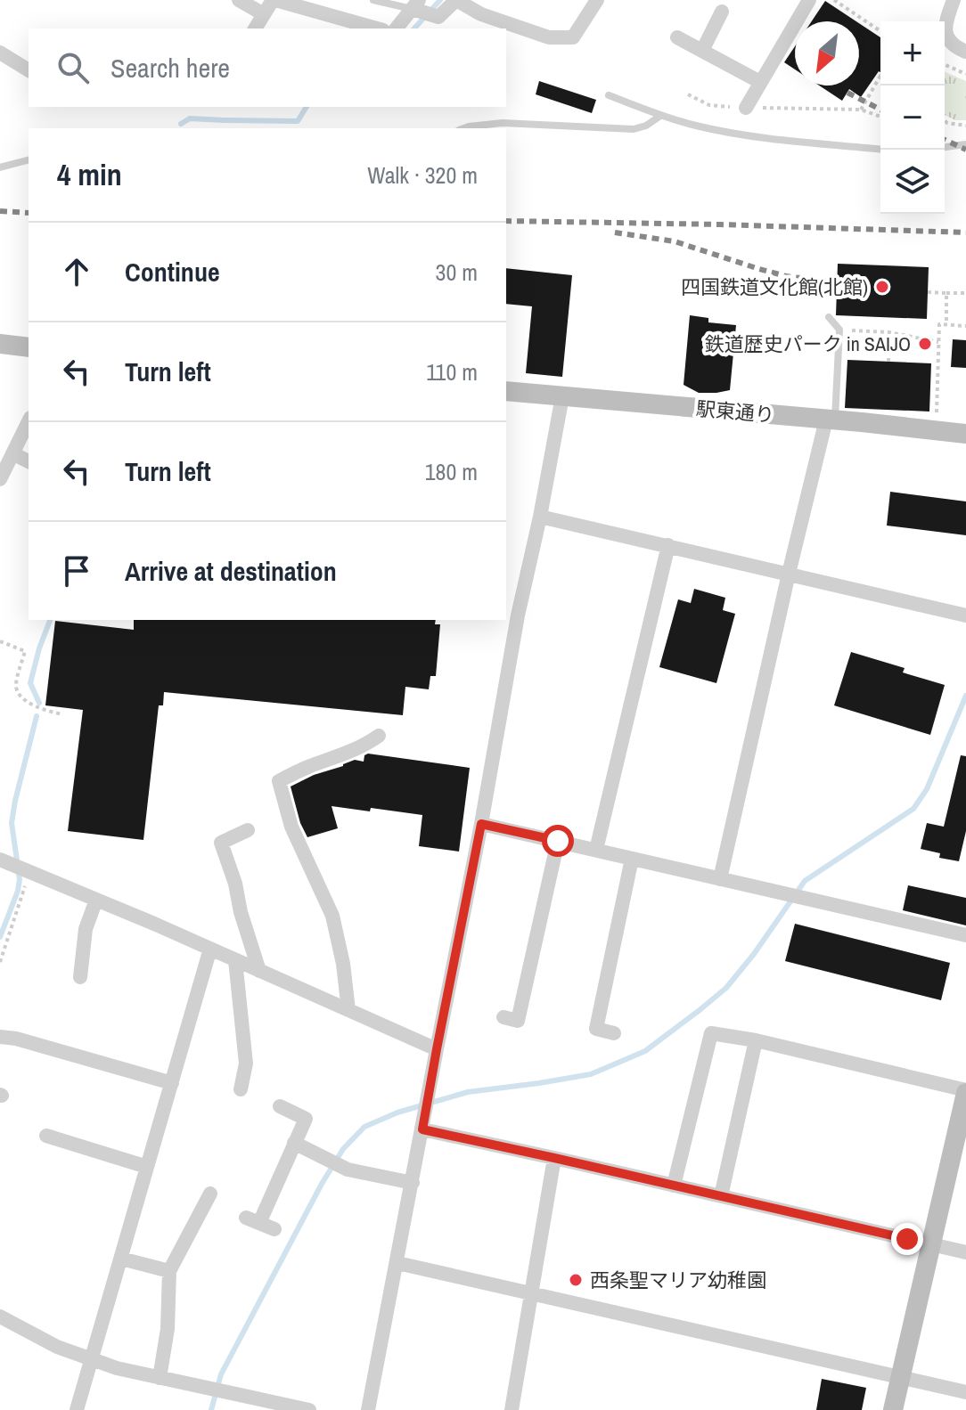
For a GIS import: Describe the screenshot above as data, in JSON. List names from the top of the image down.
{
  "streets": {
    "street": ["駅東通り"]
  },
  "places": ["四国鉄道文化館(北館)", "鉄道歴史パーク in SAIJO", "西条聖マリア幼稚園"],
  "north": "bottom left",
  "page": {
    "map_buttons": ["+", "−"],
    "search": "Search here",
    "heading": ["4 min", "Walk · 320 m"],
    "list": [
      ["Continue", "30 m"],
      ["Turn left", "110 m"],
      ["Turn left", "180 m"],
      "Arrive at destination"
    ]
  }
}
